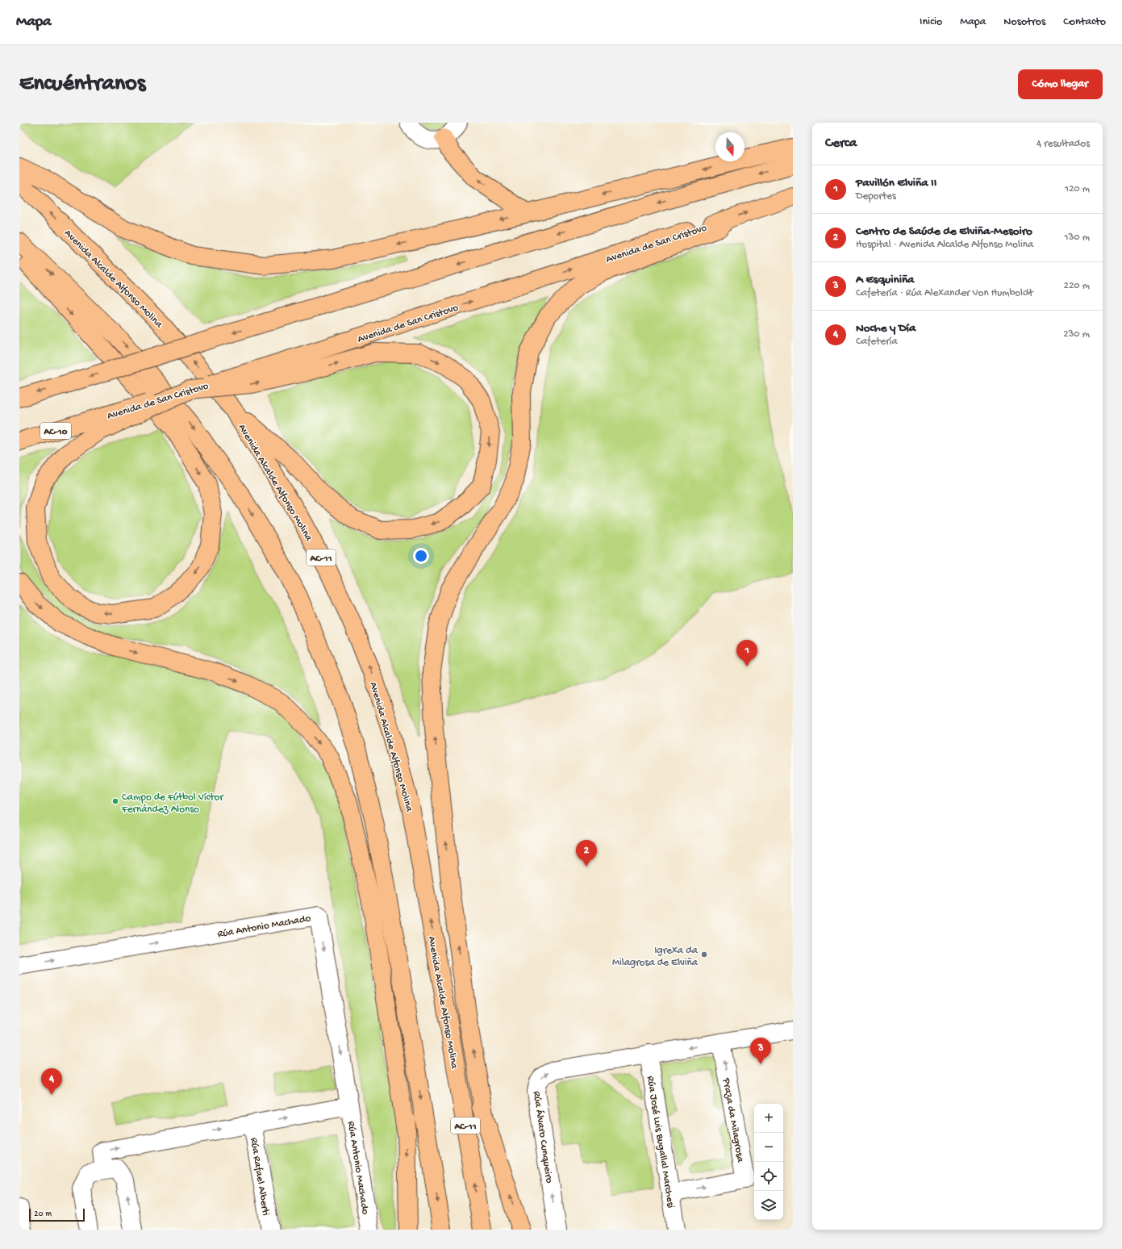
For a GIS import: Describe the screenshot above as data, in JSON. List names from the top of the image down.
{
  "streets": {
    "main road": [
      "Avenida de San Cristovo",
      "Avenida Alcalde Alfonso Molina",
      "AC-10",
      "AC-11"
    ],
    "street": [
      "Rúa Antonio Machado",
      "Praza da Milagrosa",
      "Rúa Álvaro Cunqueiro",
      "Rúa José Luis Bugallal Marchesi",
      "Rúa Rafael Alberti"
    ]
  },
  "crossings": [
    ["Rúa Antonio Machado", "Rúa Rafael Alberti"],
    ["Praza da Milagrosa", "Rúa Álvaro Cunqueiro"],
    ["Praza da Milagrosa", "Rúa José Luis Bugallal Marchesi"],
    ["Rúa Álvaro Cunqueiro", "Rúa José Luis Bugallal Marchesi"]
  ],
  "places": ["Campo de Fútbol Víctor Fernández Alonso", "Igrexa da Milagrosa de Elviña"],
  "scale_bar": "20 m",
  "north": "bottom",
  "page": {
    "header": "Mapa",
    "nav": [
      "Inicio",
      "Mapa",
      "Nosotros",
      "Contacto"
    ],
    "buttons": "Cómo llegar",
    "title": "Encuéntranos",
    "heading": ["Cerca", "4 resultados"],
    "list": [
      {
        "mark": "1",
        "name": "Pavillón Elviña II",
        "note": "Deportes",
        "value": "120 m"
      },
      {
        "mark": "2",
        "name": "Centro de Saúde de Elviña-Mesoiro",
        "note": "Hospital · Avenida Alcalde Alfonso Molina",
        "value": "130 m"
      },
      {
        "mark": "3",
        "name": "A Esquiniña",
        "note": "Cafetería · Rúa Alexander Von Humboldt",
        "value": "220 m"
      },
      {
        "mark": "4",
        "name": "Noche y Día",
        "note": "Cafetería",
        "value": "230 m"
      }
    ],
    "pins": [
      "1",
      "2",
      "3",
      "4"
    ],
    "map_buttons": ["+", "−"],
    "scale": "20 m"
  }
}
